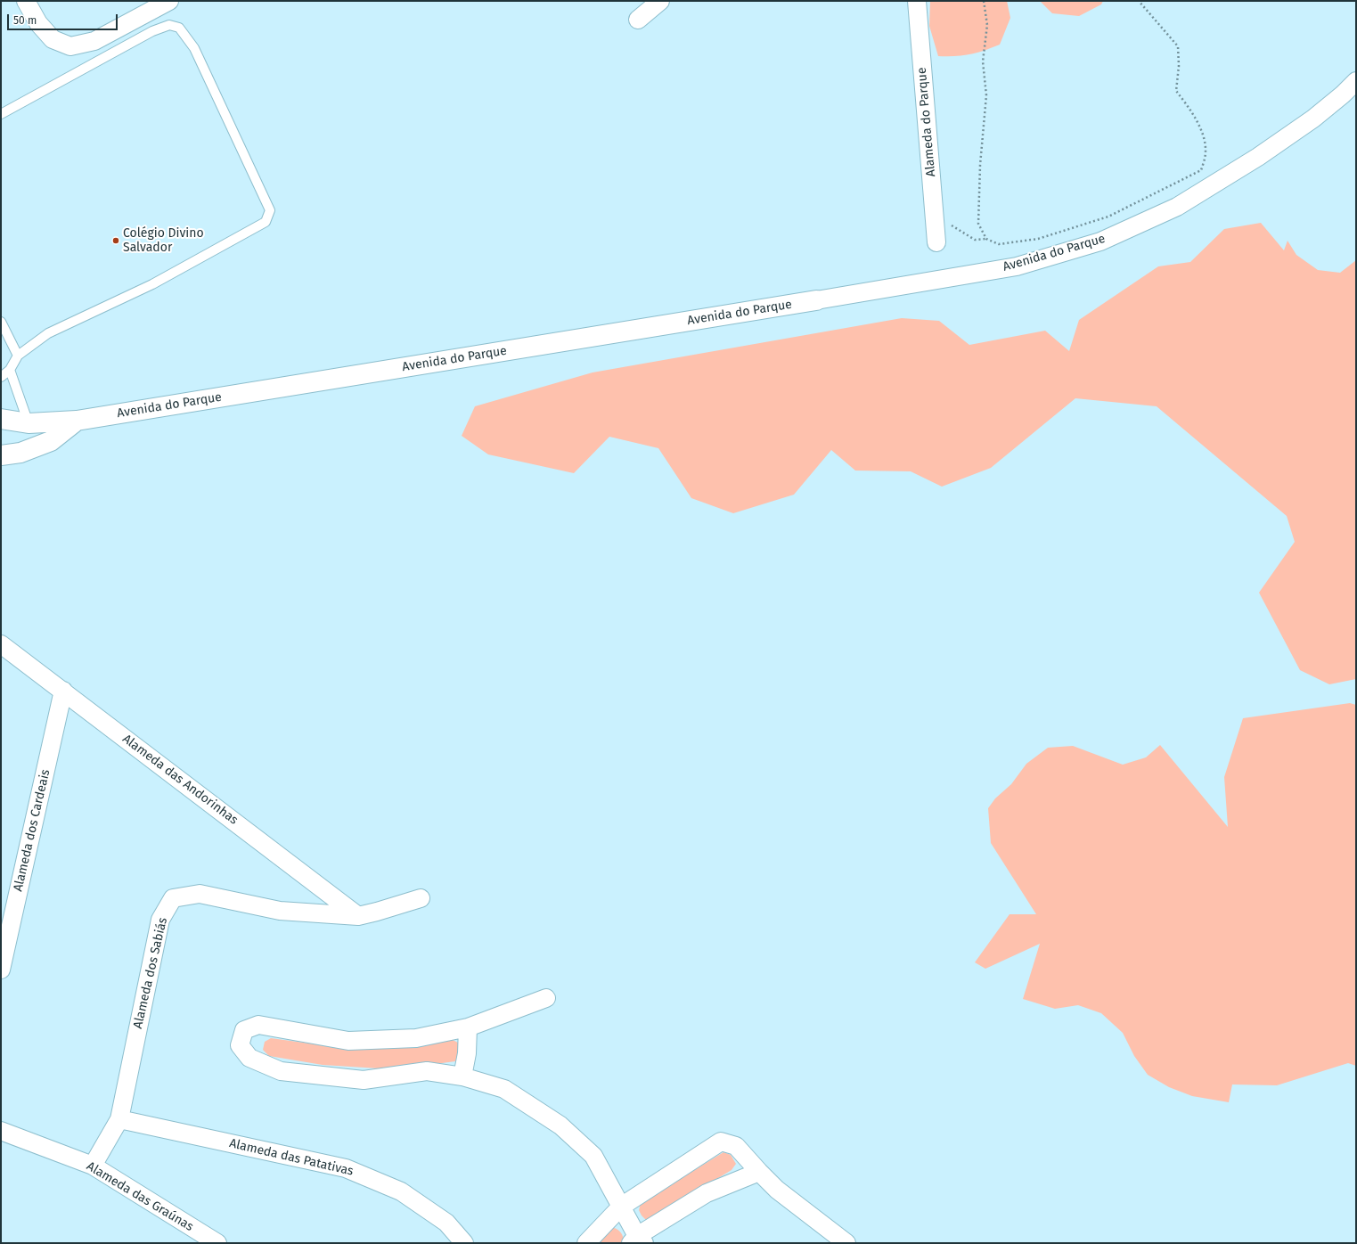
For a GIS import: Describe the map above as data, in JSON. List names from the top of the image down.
{
  "streets": {
    "street": [
      "Alameda do Parque",
      "Avenida do Parque",
      "Alameda das Andorinhas",
      "Alameda dos Cardeais",
      "Alameda dos Sabiás",
      "Alameda das Patativas",
      "Alameda das Graúnas"
    ]
  },
  "crossings": [
    ["Alameda das Andorinhas", "Alameda dos Cardeais"],
    ["Alameda das Andorinhas", "Alameda dos Sabiás"],
    ["Alameda dos Sabiás", "Alameda das Patativas"],
    ["Alameda dos Sabiás", "Alameda das Graúnas"]
  ],
  "places": ["Colégio Divino Salvador"],
  "scale_bar": "50 m"
}
